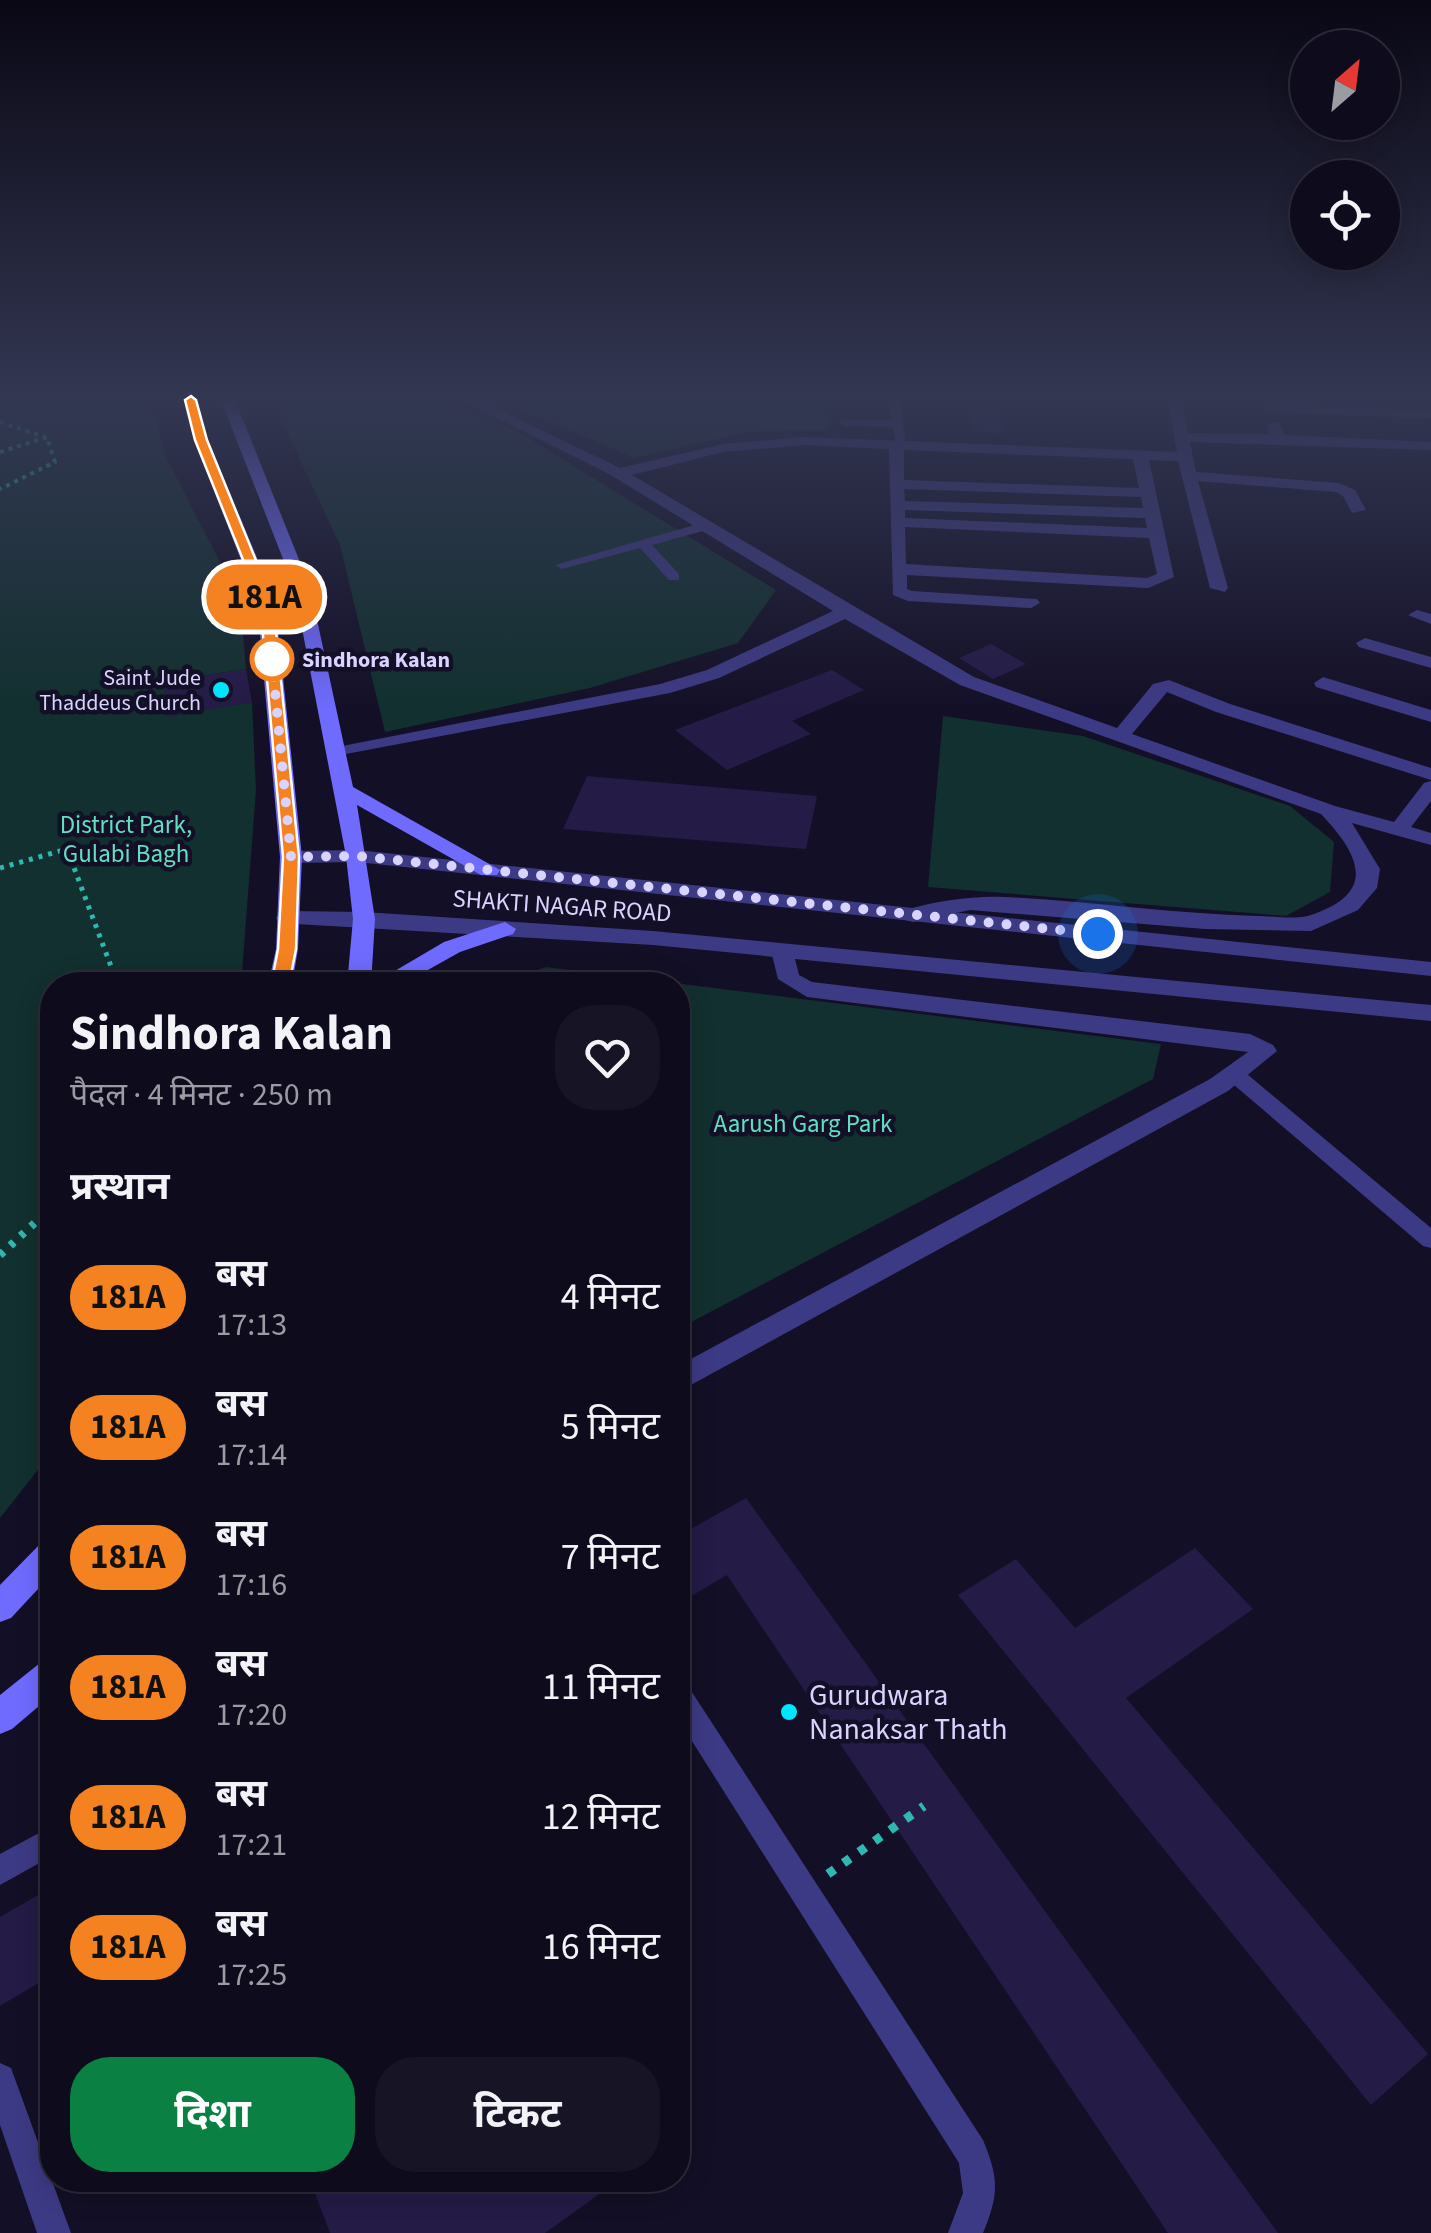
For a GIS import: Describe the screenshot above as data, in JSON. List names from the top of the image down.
{
  "streets": {
    "street": ["SHAKTI NAGAR ROAD"]
  },
  "parks": ["District Park, Gulabi Bagh", "Aarush Garg Park"],
  "places": ["Sindhora Kalan", "Saint Jude Thaddeus Church", "Gurudwara Nanaksar Thath"],
  "lines": ["bus line 181A"],
  "north": "top right",
  "page": {
    "on_map": "181A",
    "heading": [
      ["Sindhora Kalan", "पैदल · 4 मिनट · 250 m"],
      "प्रस्थान"
    ],
    "list": [
      {
        "mark": "181A",
        "name": "बस",
        "note": "17:13",
        "value": "4 मिनट"
      },
      {
        "mark": "181A",
        "name": "बस",
        "note": "17:14",
        "value": "5 मिनट"
      },
      {
        "mark": "181A",
        "name": "बस",
        "note": "17:16",
        "value": "7 मिनट"
      },
      {
        "mark": "181A",
        "name": "बस",
        "note": "17:20",
        "value": "11 मिनट"
      },
      {
        "mark": "181A",
        "name": "बस",
        "note": "17:21",
        "value": "12 मिनट"
      },
      {
        "mark": "181A",
        "name": "बस",
        "note": "17:25",
        "value": "16 मिनट"
      }
    ],
    "buttons": ["दिशा", "टिकट"]
  }
}
